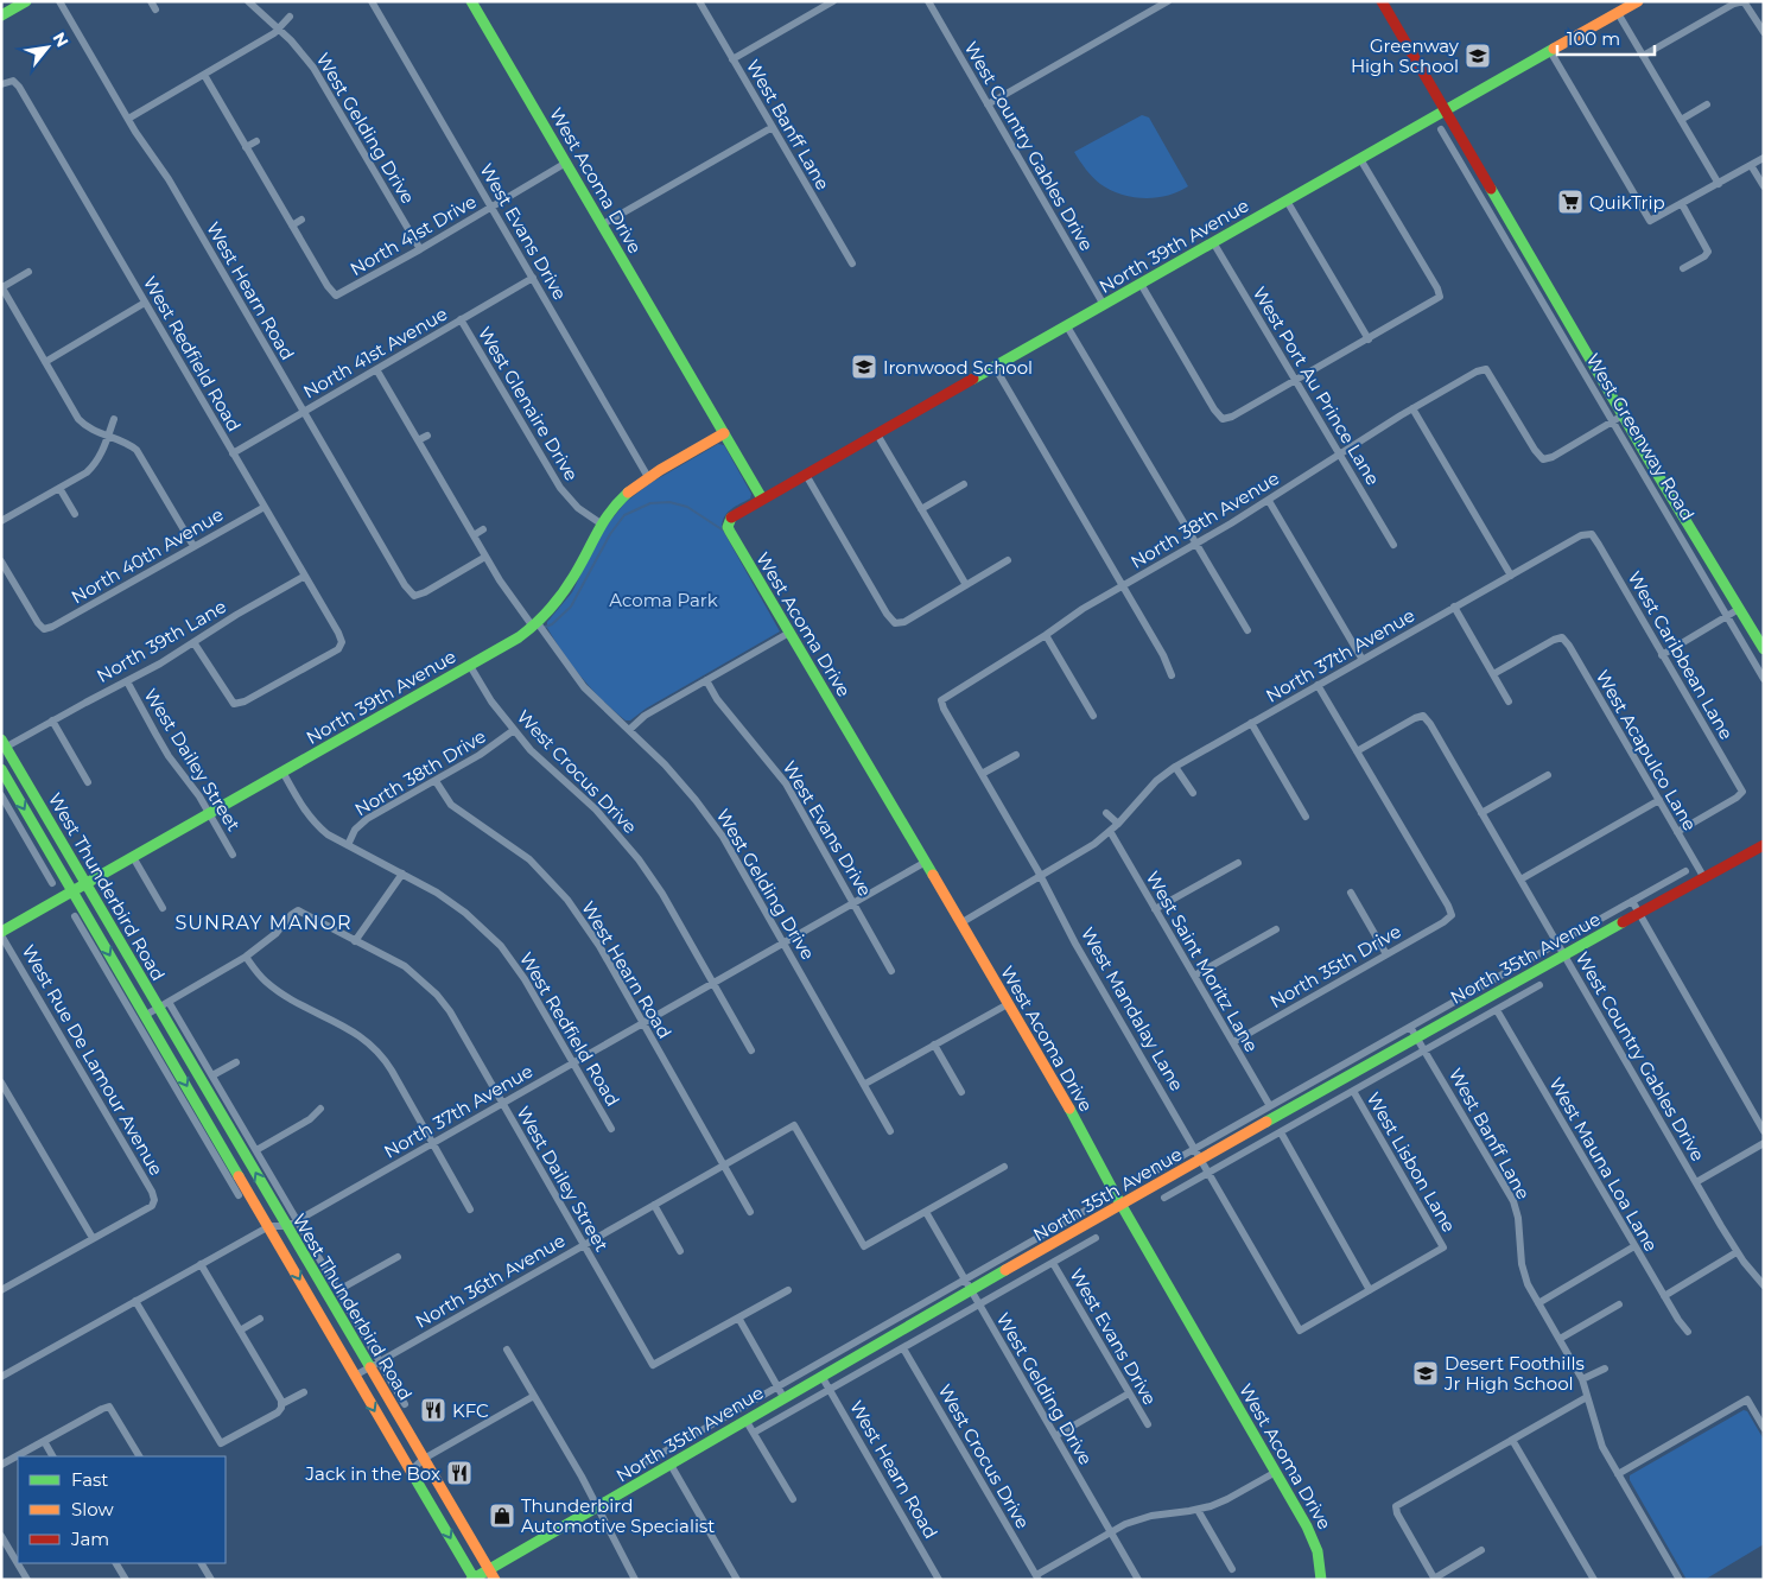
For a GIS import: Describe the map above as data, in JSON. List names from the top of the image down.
{
  "streets": {
    "main road": [
      "West Acoma Drive",
      "North 39th Avenue",
      "West Greenway Road",
      "West Thunderbird Road",
      "North 35th Avenue"
    ],
    "street": [
      "West Banff Lane",
      "West Gelding Drive",
      "West Country Gables Drive",
      "West Evans Drive",
      "North 41st Drive",
      "West Hearn Road",
      "North 41st Avenue",
      "West Redfield Road",
      "West Port Au Prince Lane",
      "West Glenaire Drive",
      "North 38th Avenue",
      "North 40th Avenue",
      "North 39th Lane",
      "North 37th Avenue",
      "West Caribbean Lane",
      "West Acapulco Lane",
      "West Dailey Street",
      "West Crocus Drive",
      "North 38th Drive",
      "West Saint Moritz Lane",
      "North 35th Drive",
      "West Mandalay Lane",
      "West Rue De Lamour Avenue",
      "West Lisbon Lane",
      "West Mauna Loa Lane",
      "North 36th Avenue"
    ]
  },
  "crossings": [
    ["West Banff Lane", "North 35th Avenue"],
    ["West Gelding Drive", "North 41st Drive"],
    ["West Gelding Drive", "North 39th Avenue"],
    ["West Gelding Drive", "West Hearn Road"],
    ["West Gelding Drive", "North 41st Avenue"],
    ["West Gelding Drive", "North 37th Avenue"],
    ["West Gelding Drive", "North 35th Avenue"],
    ["West Gelding Drive", "North 36th Avenue"],
    ["West Country Gables Drive", "North 39th Avenue"],
    ["West Country Gables Drive", "North 35th Avenue"],
    ["West Country Gables Drive", "North 35th Drive"],
    ["West Acoma Drive", "North 41st Drive"],
    ["West Acoma Drive", "North 39th Avenue"],
    ["West Acoma Drive", "North 37th Avenue"],
    ["West Acoma Drive", "North 35th Avenue"],
    ["West Evans Drive", "North 41st Drive"],
    ["West Evans Drive", "North 39th Avenue"],
    ["West Evans Drive", "North 41st Avenue"],
    ["West Evans Drive", "North 37th Avenue"],
    ["West Evans Drive", "North 35th Avenue"],
    ["North 39th Avenue", "West Redfield Road"],
    ["North 39th Avenue", "West Port Au Prince Lane"],
    ["North 39th Avenue", "West Glenaire Drive"],
    ["North 39th Avenue", "West Greenway Road"],
    ["North 39th Avenue", "West Dailey Street"],
    ["North 39th Avenue", "West Crocus Drive"],
    ["North 39th Avenue", "West Thunderbird Road"],
    ["North 39th Avenue", "West Rue De Lamour Avenue"],
    ["West Hearn Road", "North 41st Avenue"],
    ["West Hearn Road", "North 37th Avenue"],
    ["West Hearn Road", "North 38th Drive"],
    ["West Hearn Road", "North 35th Avenue"],
    ["West Hearn Road", "North 36th Avenue"],
    ["North 41st Avenue", "West Redfield Road"],
    ["North 41st Avenue", "West Glenaire Drive"],
    ["West Redfield Road", "North 40th Avenue"],
    ["West Redfield Road", "North 39th Lane"],
    ["West Redfield Road", "North 37th Avenue"],
    ["West Redfield Road", "North 38th Drive"],
    ["West Port Au Prince Lane", "North 38th Avenue"],
    ["West Greenway Road", "North 38th Avenue"],
    ["North 38th Avenue", "West Mandalay Lane"],
    ["North 39th Lane", "West Dailey Street"],
    ["North 39th Lane", "West Thunderbird Road"],
    ["North 37th Avenue", "West Caribbean Lane"],
    ["North 37th Avenue", "West Dailey Street"],
    ["North 37th Avenue", "West Crocus Drive"],
    ["North 37th Avenue", "West Thunderbird Road"],
    ["North 37th Avenue", "West Saint Moritz Lane"],
    ["North 37th Avenue", "West Mandalay Lane"],
    ["West Caribbean Lane", "West Acapulco Lane"],
    ["West Acapulco Lane", "North 35th Avenue"],
    ["West Dailey Street", "North 36th Avenue"],
    ["West Crocus Drive", "North 38th Drive"],
    ["West Crocus Drive", "North 35th Avenue"],
    ["West Thunderbird Road", "North 35th Avenue"],
    ["West Thunderbird Road", "North 36th Avenue"],
    ["North 35th Avenue", "West Saint Moritz Lane"],
    ["North 35th Avenue", "West Mandalay Lane"],
    ["North 35th Avenue", "West Lisbon Lane"],
    ["North 35th Avenue", "West Mauna Loa Lane"],
    ["West Saint Moritz Lane", "North 35th Drive"],
    ["West Mandalay Lane", "West Lisbon Lane"]
  ],
  "districts": ["SUNRAY MANOR"],
  "parks": ["Acoma Park"],
  "places": {
    "school or university": ["Greenway High School", "Ironwood School", "Desert Foothills Jr High School"],
    "supermarket": ["QuikTrip"],
    "restaurant": ["KFC", "Jack in the Box"],
    "shop": ["Thunderbird Automotive Specialist"]
  },
  "legend": ["Fast", "Slow", "Jam"],
  "scale_bar": "100 m",
  "north": "top right"
}
